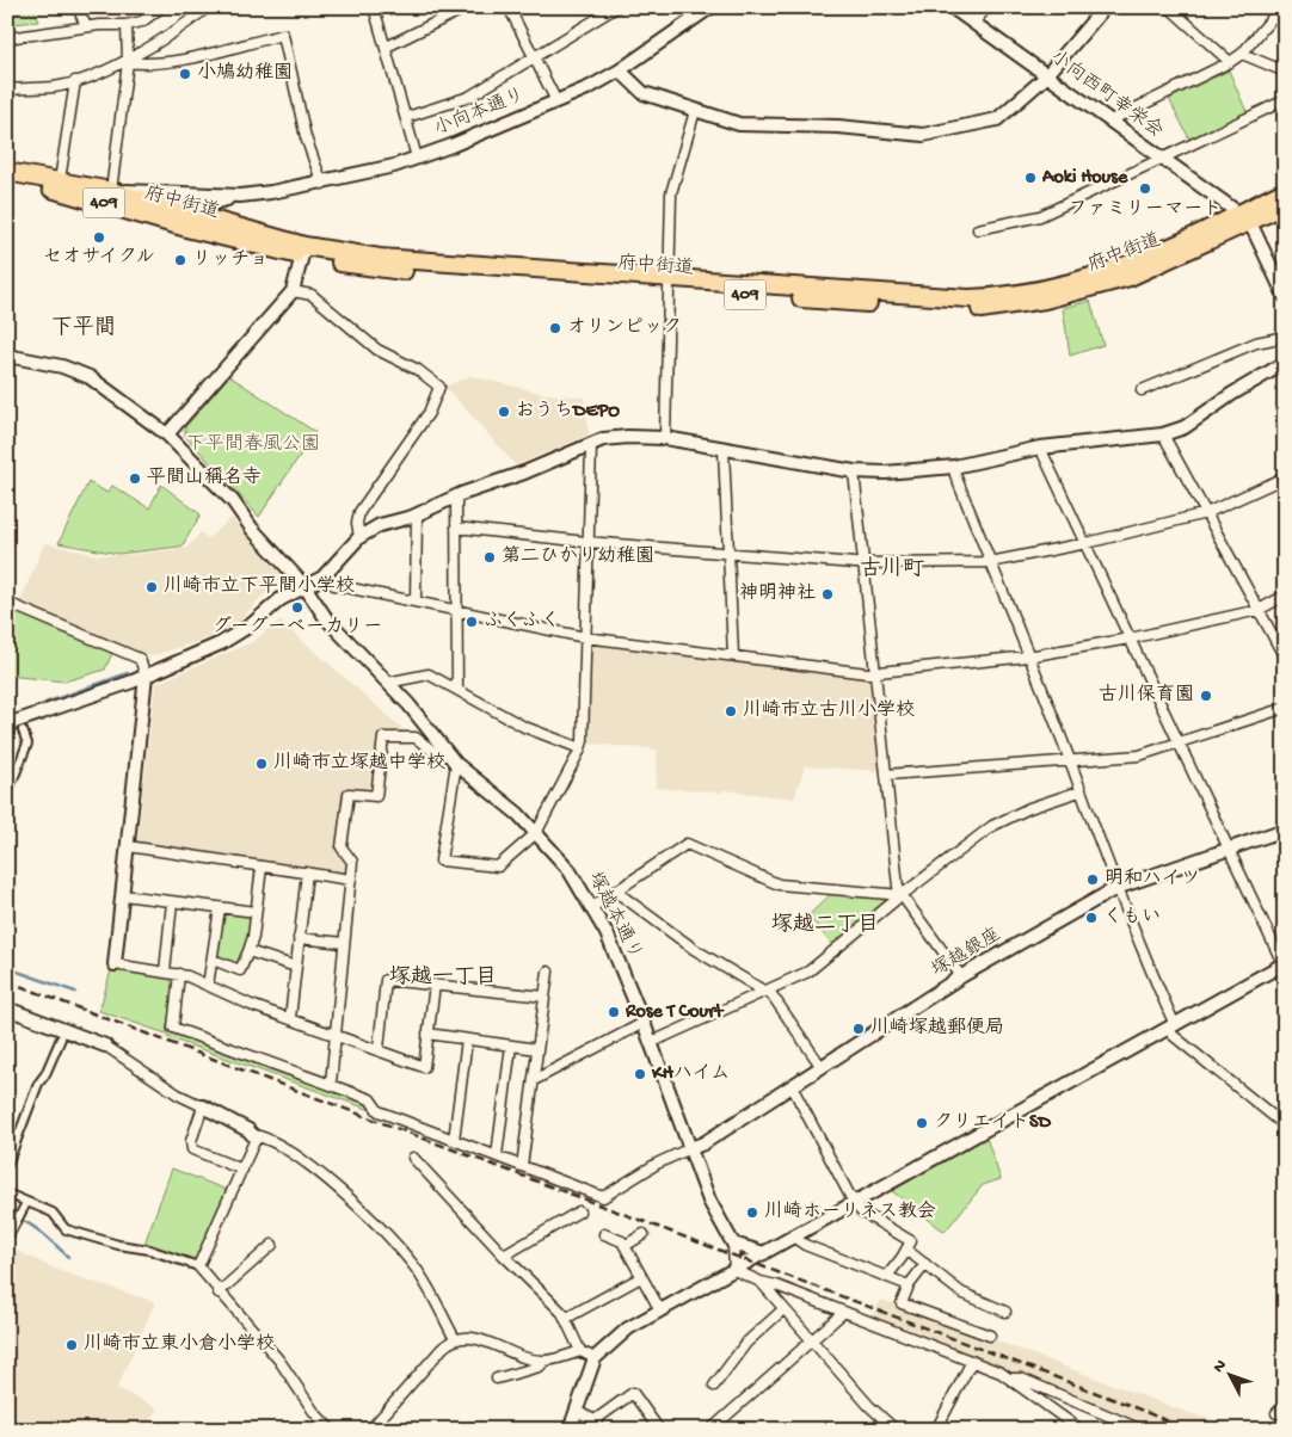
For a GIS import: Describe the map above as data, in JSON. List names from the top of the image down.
{
  "streets": {
    "highway": ["409", "府中街道"],
    "street": [
      "小向西町幸栄会",
      "小向本通り",
      "塚越本通り",
      "塚越銀座"
    ]
  },
  "crossings": [
    ["小向西町幸栄会", "府中街道"],
    ["塚越本通り", "塚越銀座"]
  ],
  "districts": [
    "下平間",
    "古川町",
    "塚越二丁目",
    "塚越一丁目"
  ],
  "parks": ["下平間春風公園"],
  "places": [
    "小鳩幼稚園",
    "Aoki House",
    "ファミリーマート",
    "セオサイクル",
    "リッチョ",
    "オリンピック",
    "おうちDEPO",
    "平間山稱名寺",
    "第二ひかり幼稚園",
    "川崎市立下平間小学校",
    "神明神社",
    "グーグーベーカリー",
    "ふくふく",
    "古川保育園",
    "川崎市立古川小学校",
    "川崎市立塚越中学校",
    "明和ハイツ",
    "くもい",
    "Rose T Court",
    "川崎塚越郵便局",
    "KHハイム",
    "クリエイトSD",
    "川崎ホーリネス教会",
    "川崎市立東小倉小学校"
  ],
  "north": "top left"
}
